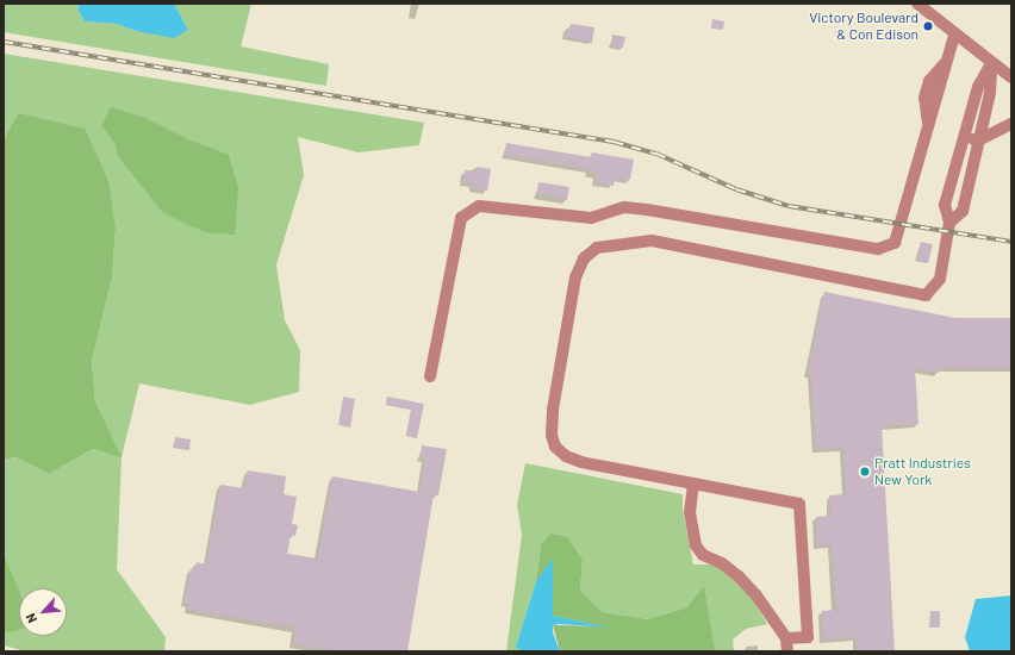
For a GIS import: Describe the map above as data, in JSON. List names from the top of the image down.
{
  "places": ["Victory Boulevard & Con Edison", "Pratt Industries New York"],
  "north": "bottom left"
}
